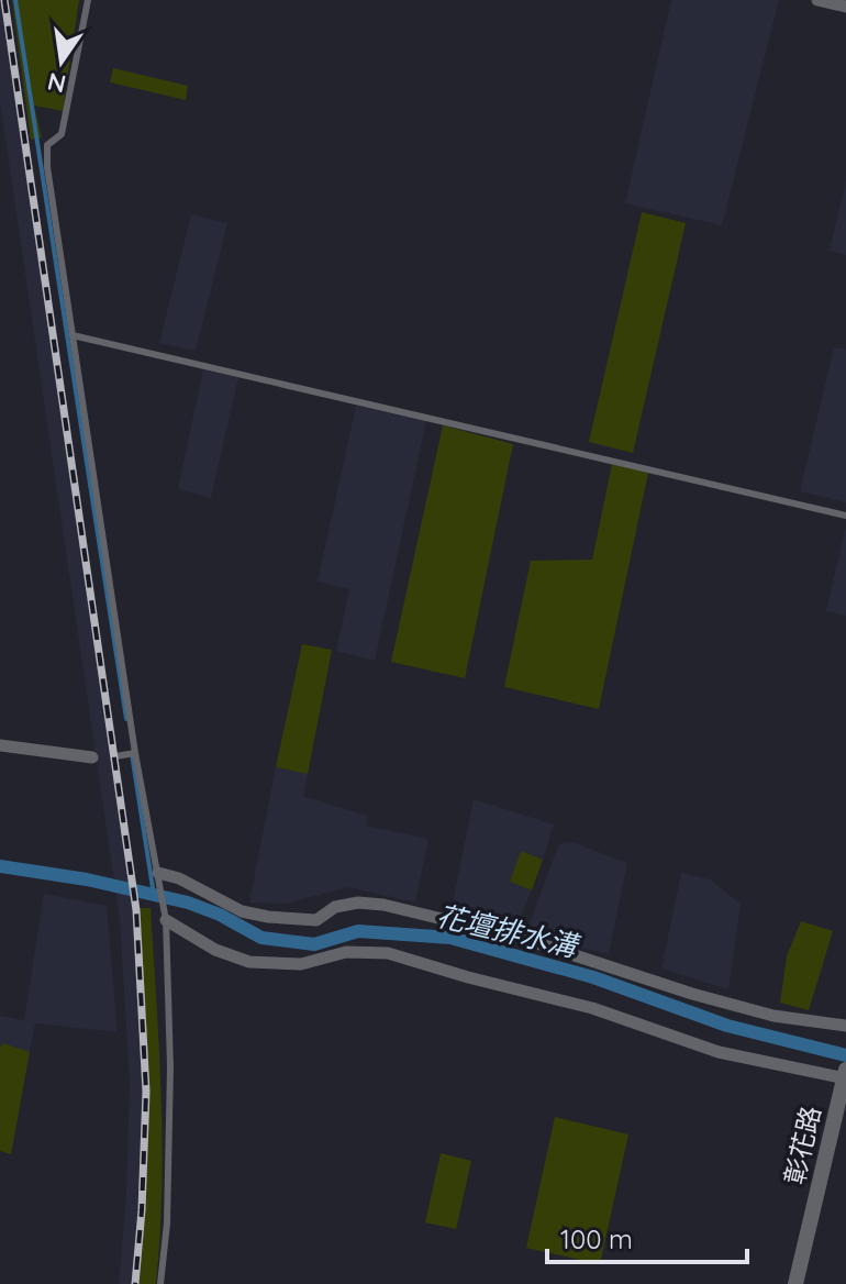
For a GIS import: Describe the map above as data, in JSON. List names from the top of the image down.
{
  "streets": {
    "street": ["彰花路"]
  },
  "water": ["花壇排水溝"],
  "scale_bar": "100 m",
  "north": "bottom"
}
